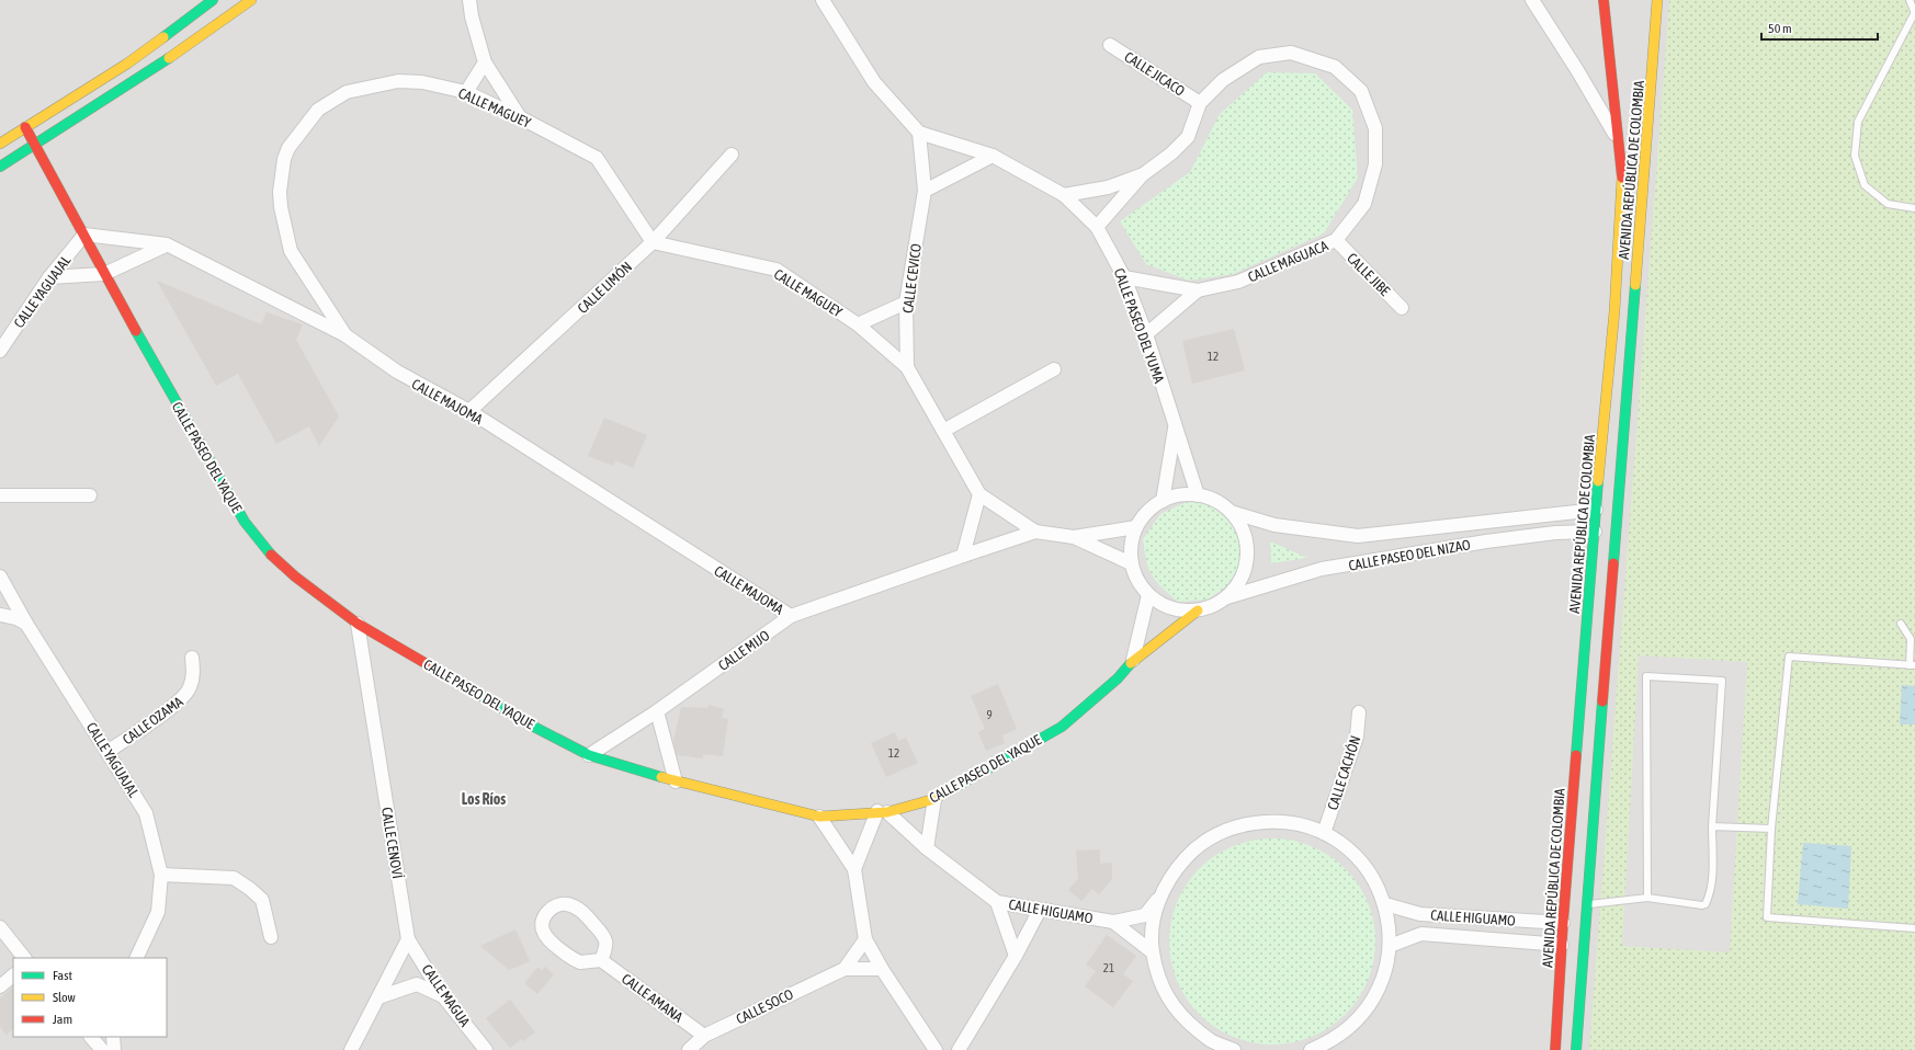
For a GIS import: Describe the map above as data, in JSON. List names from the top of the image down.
{
  "streets": {
    "main road": ["AVENIDA REPÚBLICA DE COLOMBIA", "CALLE PASEO DEL YAQUE"],
    "street": [
      "CALLE JICACO",
      "CALLE MAGUEY",
      "CALLE MAGUACA",
      "CALLE JIBE",
      "CALLE CEVICO",
      "CALLE LIMÓN",
      "CALLE YAGUAJAL",
      "CALLE PASEO DEL YUMA",
      "CALLE MAJOMA",
      "CALLE PASEO DEL NIZAO",
      "CALLE MIJO",
      "CALLE OZAMA",
      "CALLE CACHÓN",
      "CALLE CENOVÍ",
      "CALLE HIGUAMO",
      "CALLE MAGUA",
      "CALLE AMANA",
      "CALLE SOCO"
    ]
  },
  "crossings": [
    ["CALLE JICACO", "CALLE MAGUACA"],
    ["CALLE MAGUEY", "CALLE CEVICO"],
    ["CALLE MAGUEY", "CALLE LIMÓN"],
    ["CALLE MAGUEY", "CALLE PASEO DEL YUMA"],
    ["CALLE MAGUEY", "CALLE MAJOMA"],
    ["CALLE MAGUEY", "CALLE PASEO DEL YAQUE"],
    ["CALLE MAGUEY", "CALLE PASEO DEL NIZAO"],
    ["CALLE MAGUEY", "CALLE MIJO"],
    ["AVENIDA REPÚBLICA DE COLOMBIA", "CALLE PASEO DEL NIZAO"],
    ["AVENIDA REPÚBLICA DE COLOMBIA", "CALLE HIGUAMO"],
    ["CALLE MAGUACA", "CALLE JIBE"],
    ["CALLE MAGUACA", "CALLE PASEO DEL YUMA"],
    ["CALLE CEVICO", "CALLE PASEO DEL YUMA"],
    ["CALLE LIMÓN", "CALLE MAJOMA"],
    ["CALLE YAGUAJAL", "CALLE MAJOMA"],
    ["CALLE YAGUAJAL", "CALLE PASEO DEL YAQUE"],
    ["CALLE YAGUAJAL", "CALLE OZAMA"],
    ["CALLE PASEO DEL YUMA", "CALLE PASEO DEL YAQUE"],
    ["CALLE PASEO DEL YUMA", "CALLE PASEO DEL NIZAO"],
    ["CALLE MAJOMA", "CALLE PASEO DEL YAQUE"],
    ["CALLE MAJOMA", "CALLE MIJO"],
    ["CALLE PASEO DEL YAQUE", "CALLE PASEO DEL NIZAO"],
    ["CALLE PASEO DEL YAQUE", "CALLE MIJO"],
    ["CALLE PASEO DEL YAQUE", "CALLE CENOVÍ"],
    ["CALLE PASEO DEL YAQUE", "CALLE HIGUAMO"],
    ["CALLE CENOVÍ", "CALLE MAGUA"],
    ["CALLE AMANA", "CALLE SOCO"]
  ],
  "districts": ["Los Ríos"],
  "house_numbers": [
    "12",
    "9",
    "12",
    "21"
  ],
  "legend": ["Fast", "Slow", "Jam"],
  "scale_bar": "50 m"
}
